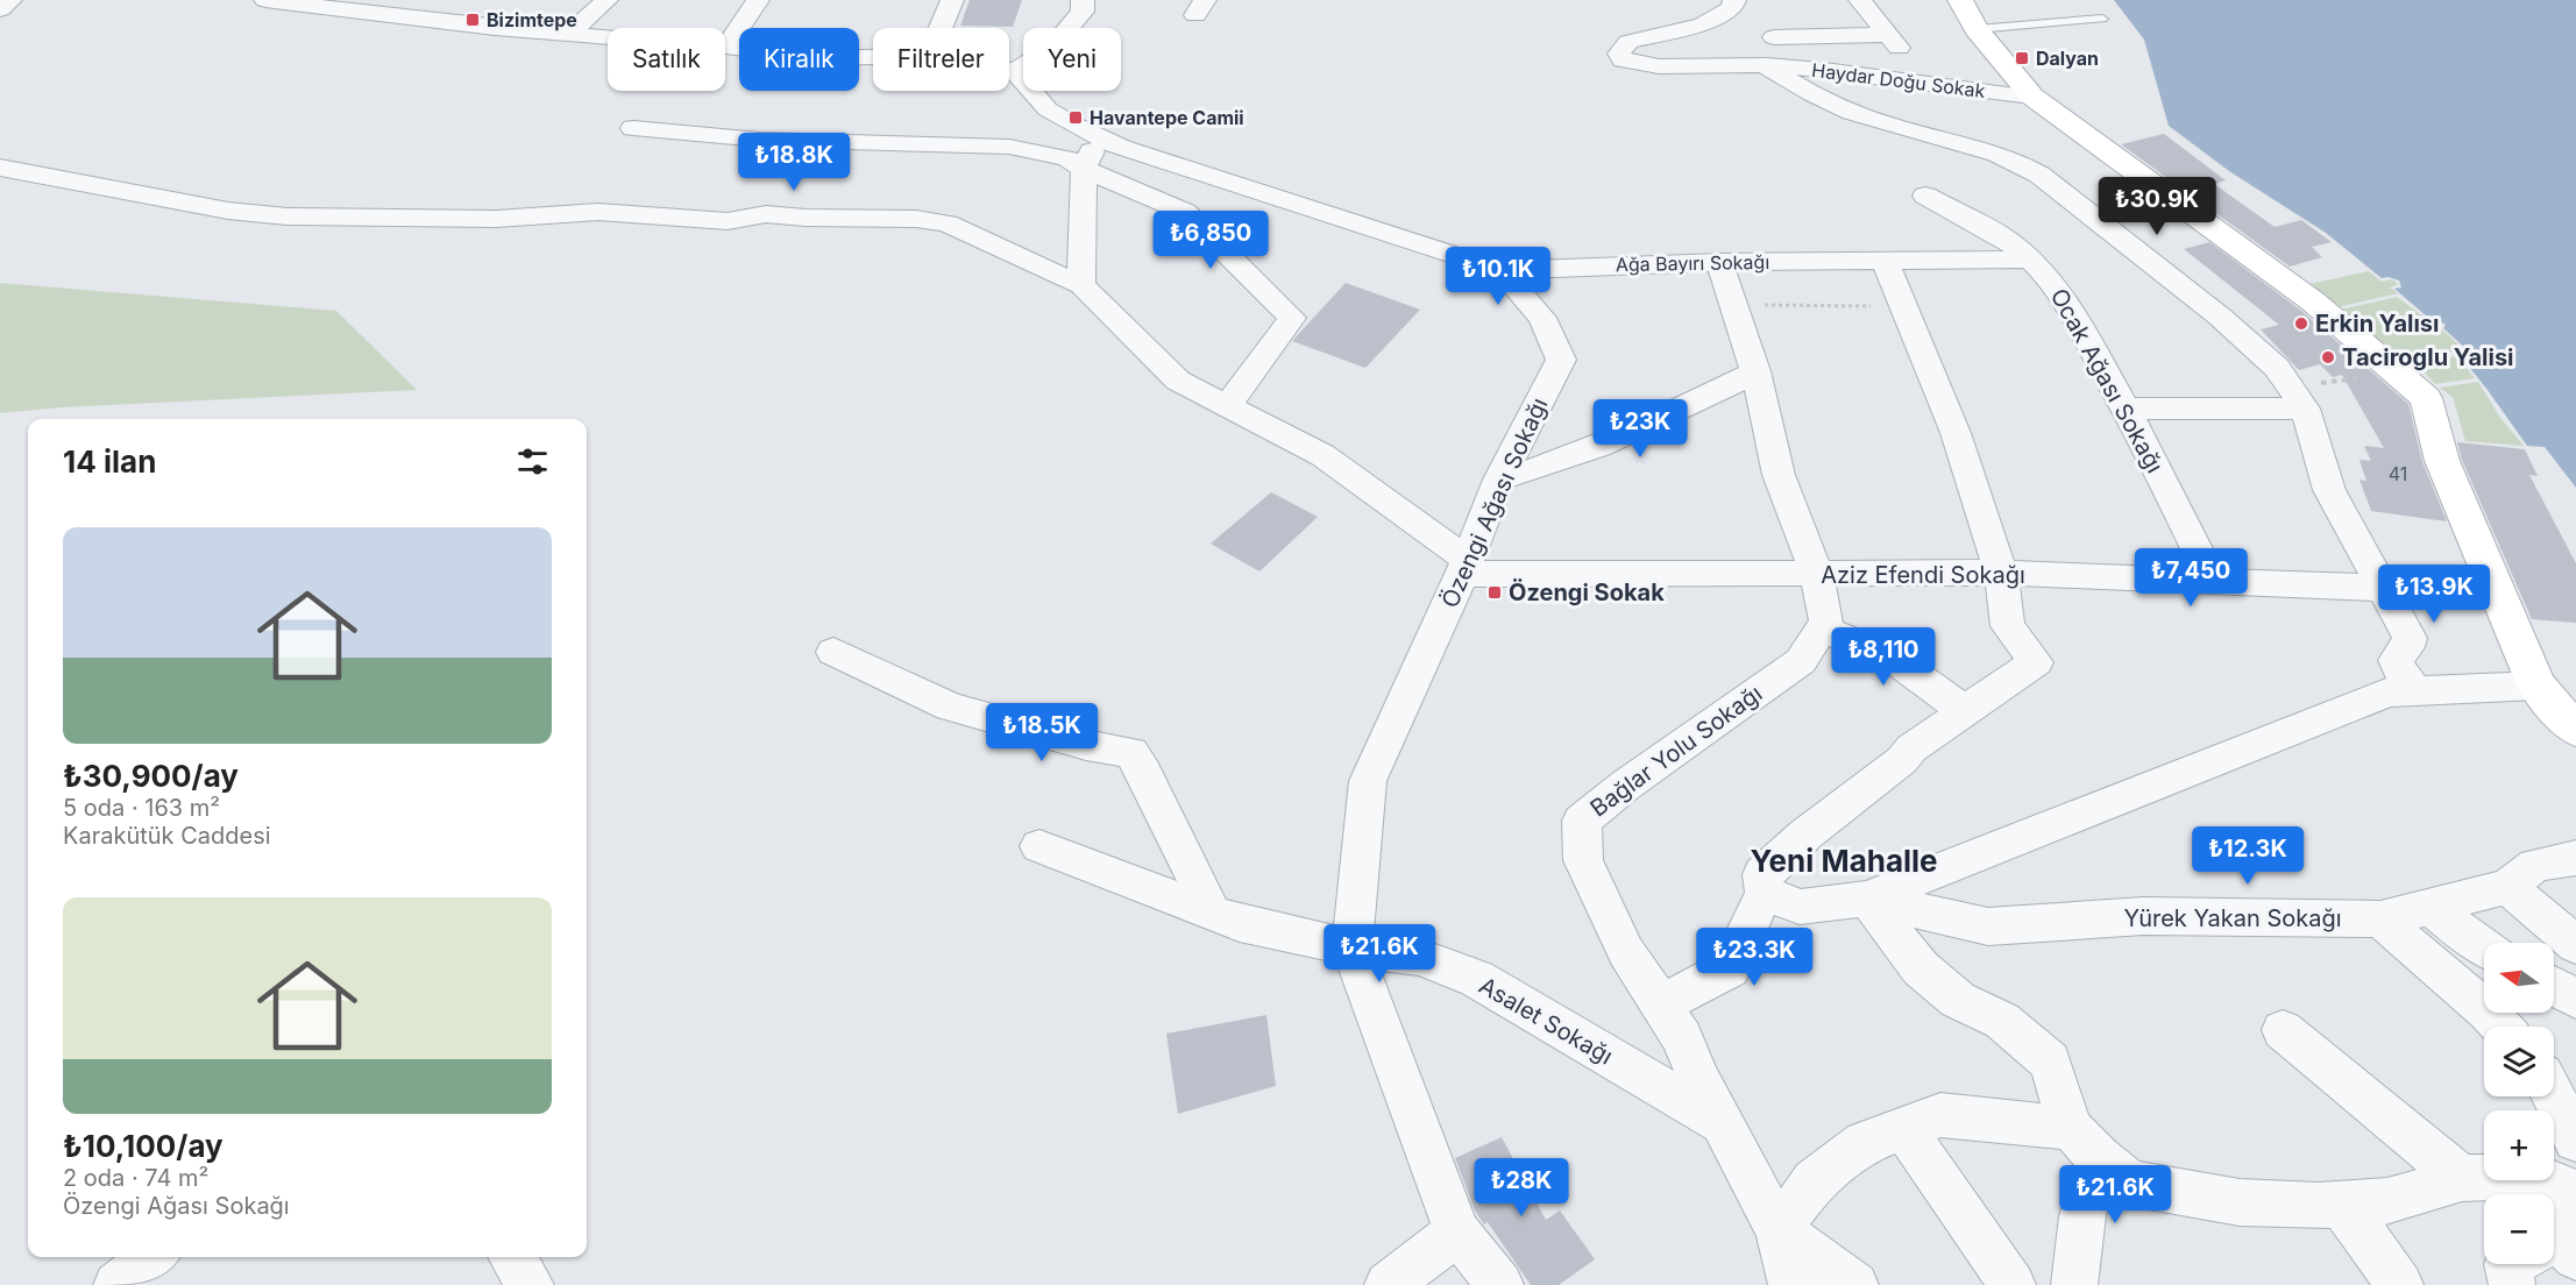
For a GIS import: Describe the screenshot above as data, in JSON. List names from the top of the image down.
{
  "streets": {
    "street": [
      "Haydar Doğu Sokak",
      "Ağa Bayırı Sokağı",
      "Ocak Ağası Sokağı",
      "Özengi Ağası Sokağı",
      "Aziz Efendi Sokağı",
      "Bağlar Yolu Sokağı",
      "Yürek Yakan Sokağı",
      "Asalet Sokağı"
    ]
  },
  "crossings": [
    ["Ağa Bayırı Sokağı", "Ocak Ağası Sokağı"],
    ["Ağa Bayırı Sokağı", "Özengi Ağası Sokağı"],
    ["Ocak Ağası Sokağı", "Aziz Efendi Sokağı"],
    ["Özengi Ağası Sokağı", "Aziz Efendi Sokağı"],
    ["Özengi Ağası Sokağı", "Asalet Sokağı"],
    ["Bağlar Yolu Sokağı", "Asalet Sokağı"]
  ],
  "districts": ["Yeni Mahalle"],
  "places": {
    "transit": [
      "Bizimtepe",
      "Dalyan",
      "Havantepe Camii",
      "Özengi Sokak"
    ],
    "other": ["Erkin Yalısı", "Taciroglu Yalisi"]
  },
  "house_numbers": ["41"],
  "north": "left",
  "page": {
    "chip": [
      "Satılık",
      "Kiralık",
      "Filtreler",
      "Yeni"
    ],
    "price": [
      "₺18.8K",
      "₺30.9K",
      "₺6,850",
      "₺10.1K",
      "₺23K",
      "₺7,450",
      "₺13.9K",
      "₺8,110",
      "₺18.5K",
      "₺12.3K",
      "₺21.6K",
      "₺23.3K",
      "₺28K",
      "₺21.6K"
    ],
    "heading": "14 ilan",
    "list": [
      {
        "name": "₺30,900/ay",
        "note": "5 oda · 163 m² · Karakütük Caddesi"
      },
      {
        "name": "₺10,100/ay",
        "note": "2 oda · 74 m² · Özengi Ağası Sokağı"
      }
    ],
    "map_buttons": ["+", "−"]
  }
}
